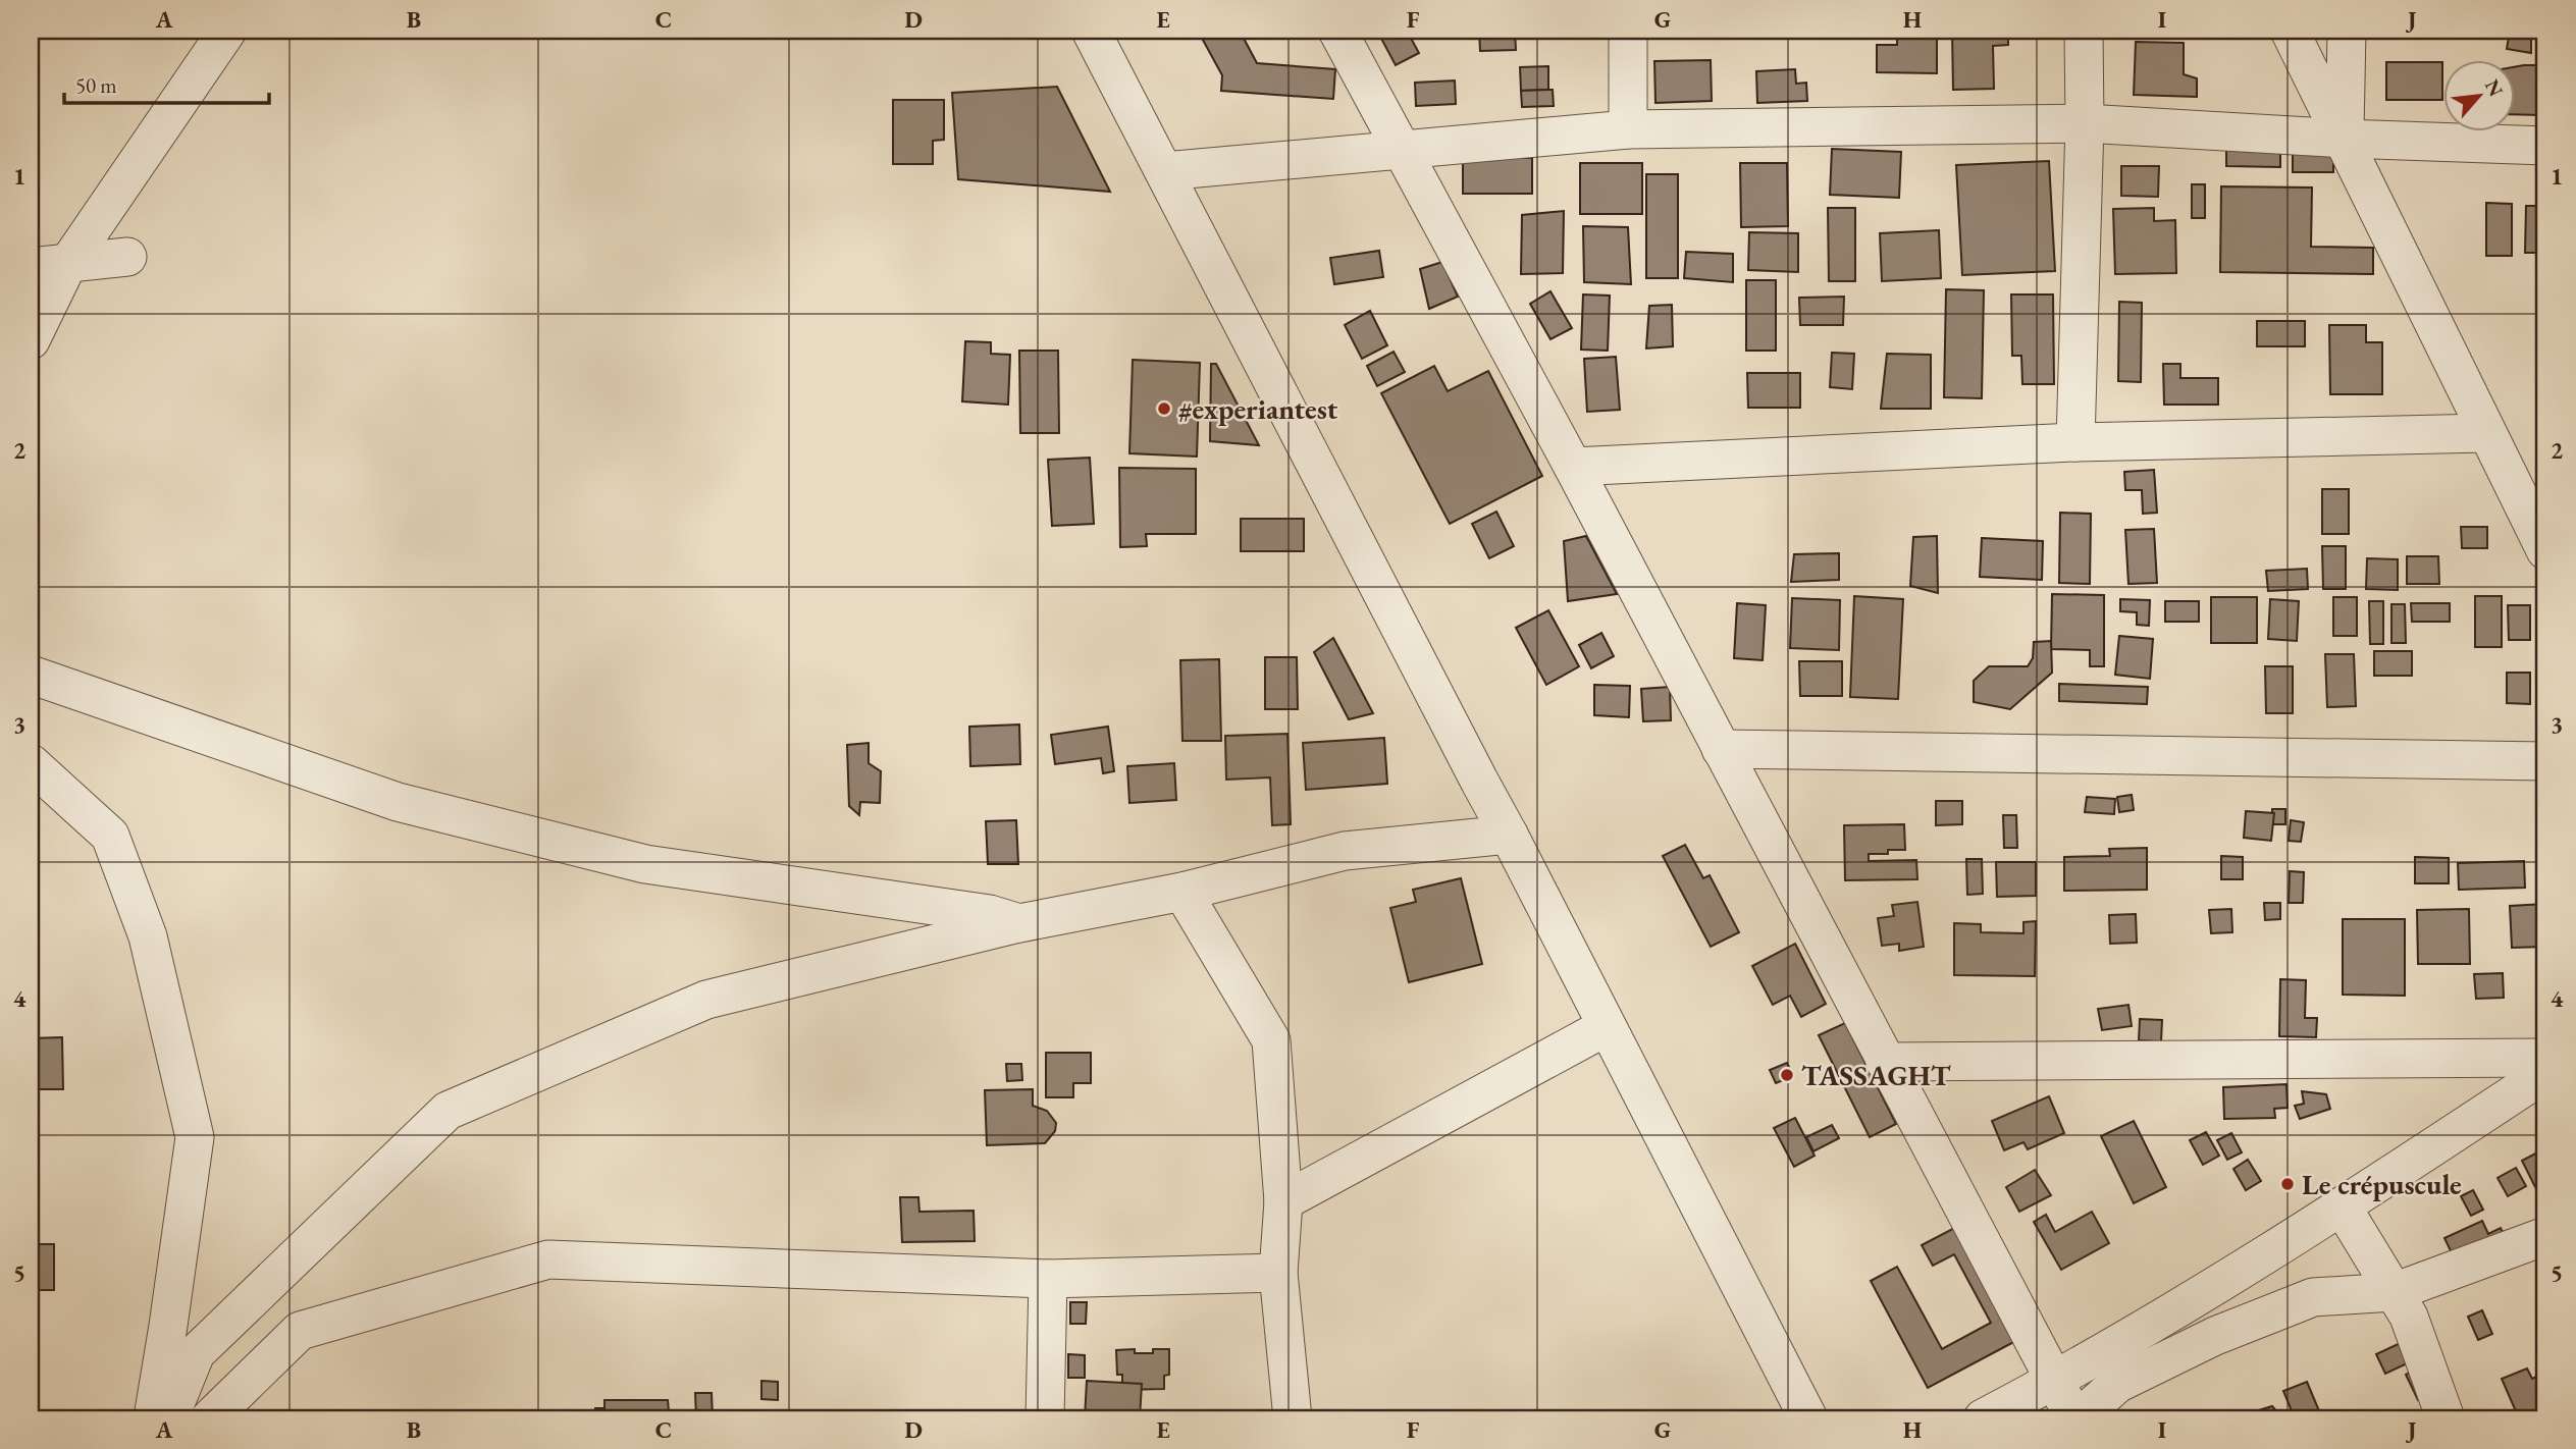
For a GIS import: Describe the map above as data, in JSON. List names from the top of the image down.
{
  "places": ["#experiantest", "TASSAGHT", "Le crépuscule"],
  "scale_bar": "50 m",
  "north": "top right",
  "grid": {
    "columns": [
      "A",
      "B",
      "C",
      "D",
      "E",
      "F",
      "G",
      "H",
      "I",
      "J"
    ],
    "rows": [
      "1",
      "2",
      "3",
      "4",
      "5"
    ]
  }
}
